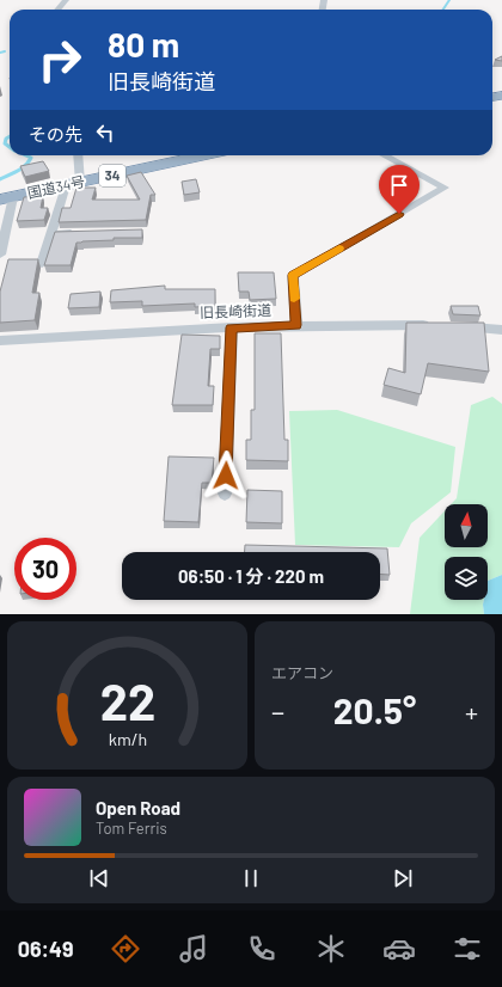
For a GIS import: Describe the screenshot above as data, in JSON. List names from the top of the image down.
{
  "streets": {
    "highway": ["34", "国道34号"],
    "street": ["旧長崎街道"]
  },
  "north": "top",
  "page": {
    "turn": ["80 m", "旧長崎街道"],
    "then": "その先",
    "limit": "30",
    "trip": "06:50 · 1 分 · 220 m",
    "tile": "エアコン",
    "heat": ["−", "20.5°", "+"],
    "song": ["Open Road", "Tom Ferris"],
    "tabs": "06:49",
    "gauge": ["22", "km/h"]
  }
}
